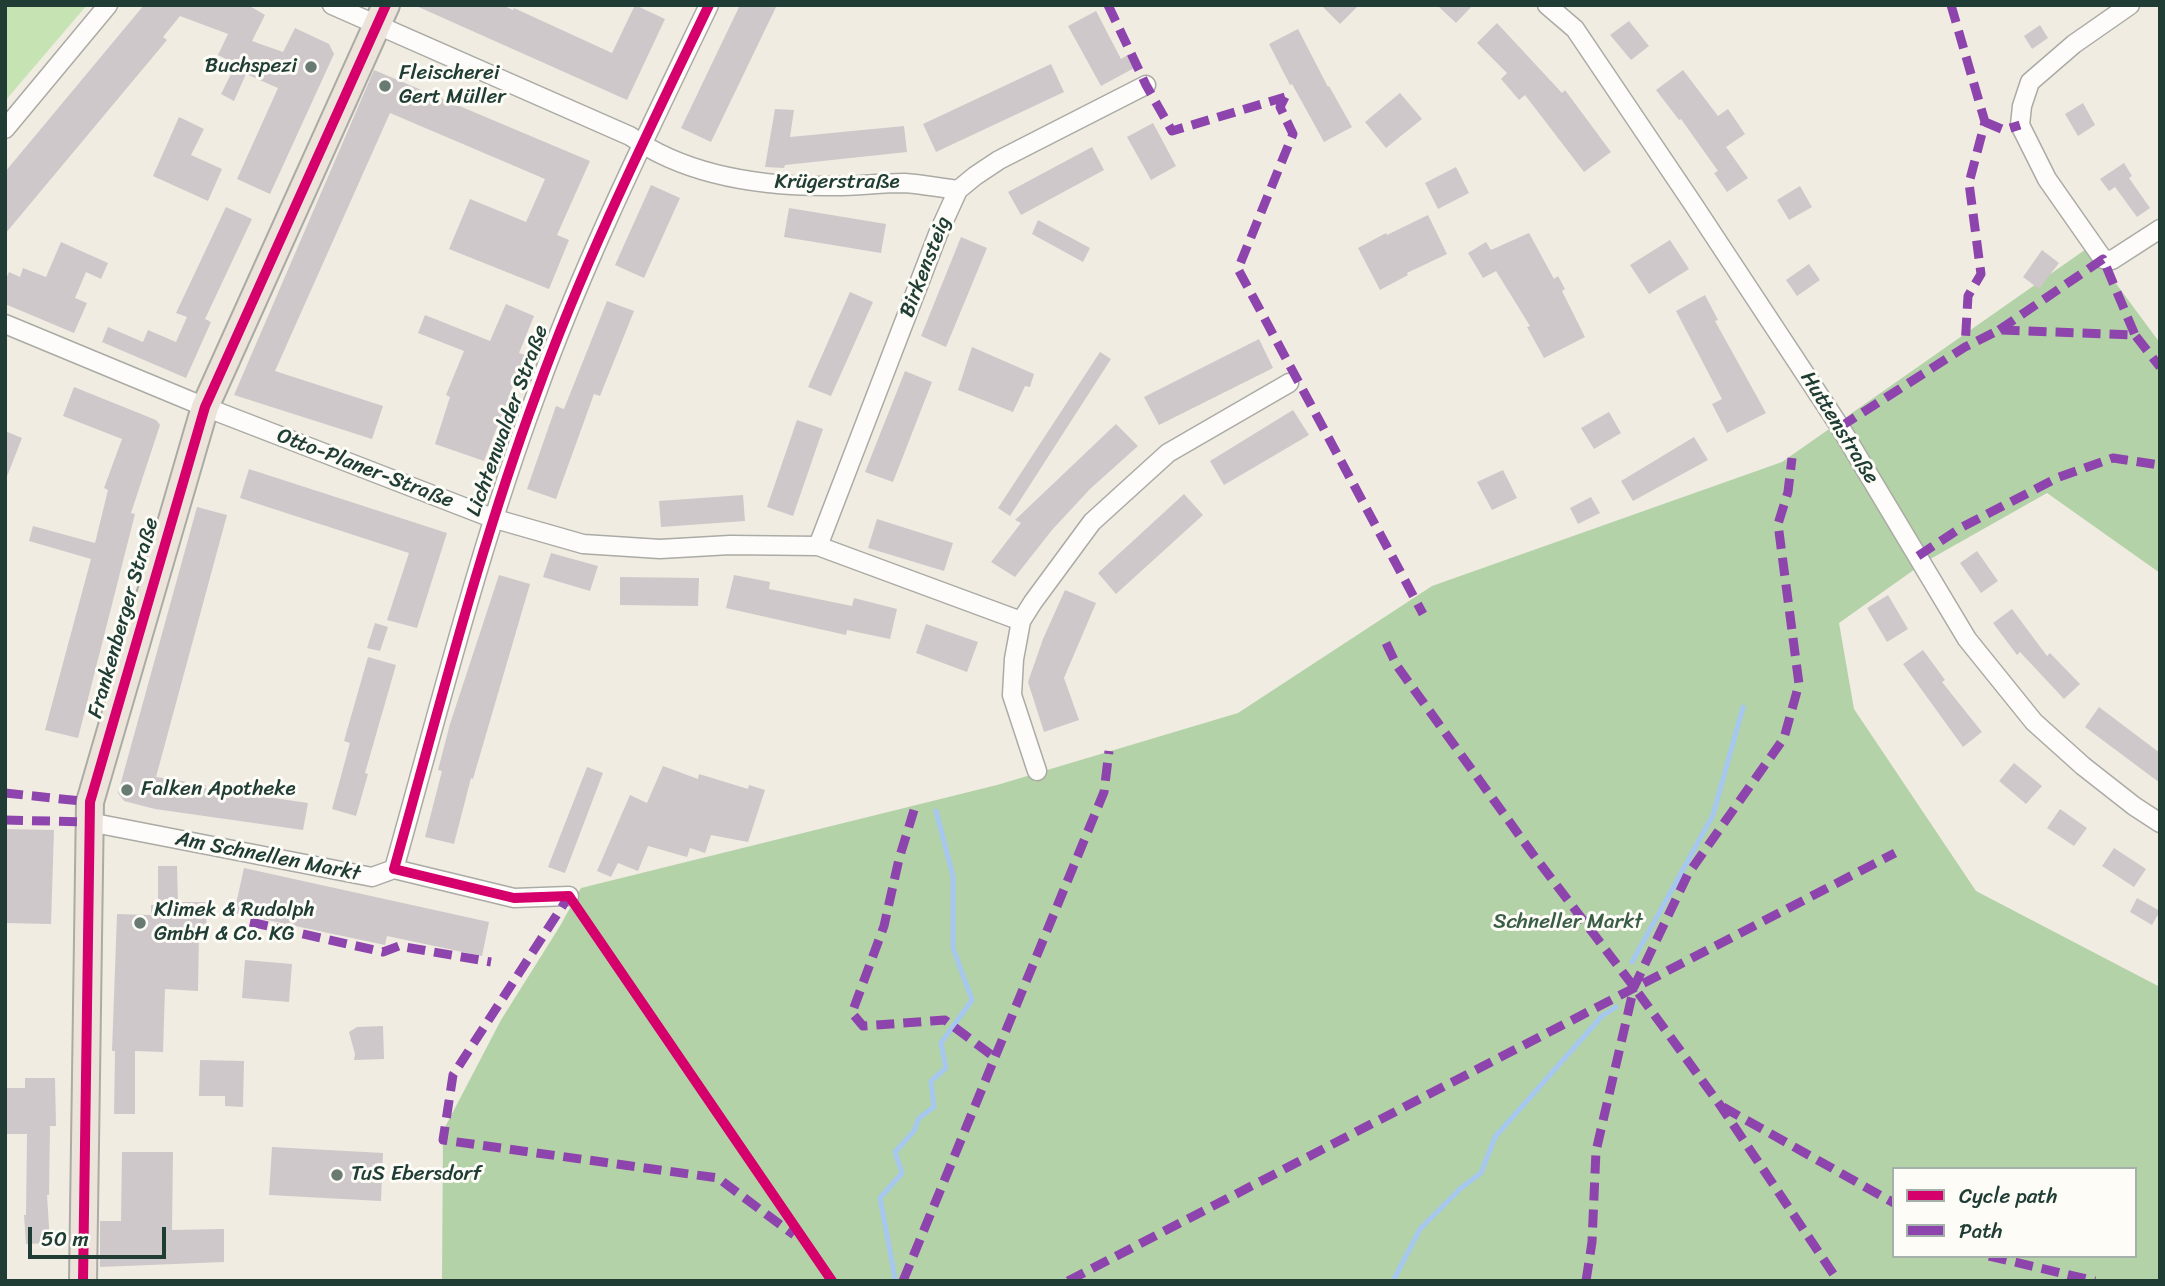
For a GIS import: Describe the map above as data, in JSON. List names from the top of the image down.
{
  "streets": {
    "main road": ["Frankenberger Straße"],
    "street": [
      "Krügerstraße",
      "Birkensteig",
      "Lichtenwalder Straße",
      "Huttenstraße",
      "Otto-Planer-Straße",
      "Am Schnellen Markt"
    ]
  },
  "crossings": [
    ["Krügerstraße", "Birkensteig"],
    ["Krügerstraße", "Lichtenwalder Straße"],
    ["Krügerstraße", "Frankenberger Straße"],
    ["Birkensteig", "Otto-Planer-Straße"],
    ["Lichtenwalder Straße", "Otto-Planer-Straße"],
    ["Lichtenwalder Straße", "Am Schnellen Markt"],
    ["Otto-Planer-Straße", "Frankenberger Straße"],
    ["Frankenberger Straße", "Am Schnellen Markt"]
  ],
  "parks": ["Schneller Markt"],
  "places": [
    "Buchspezi",
    "Fleischerei Gert Müller",
    "Falken Apotheke",
    "Klimek & Rudolph GmbH & Co. KG",
    "TuS Ebersdorf"
  ],
  "legend": ["Cycle path", "Path"],
  "scale_bar": "50 m"
}
